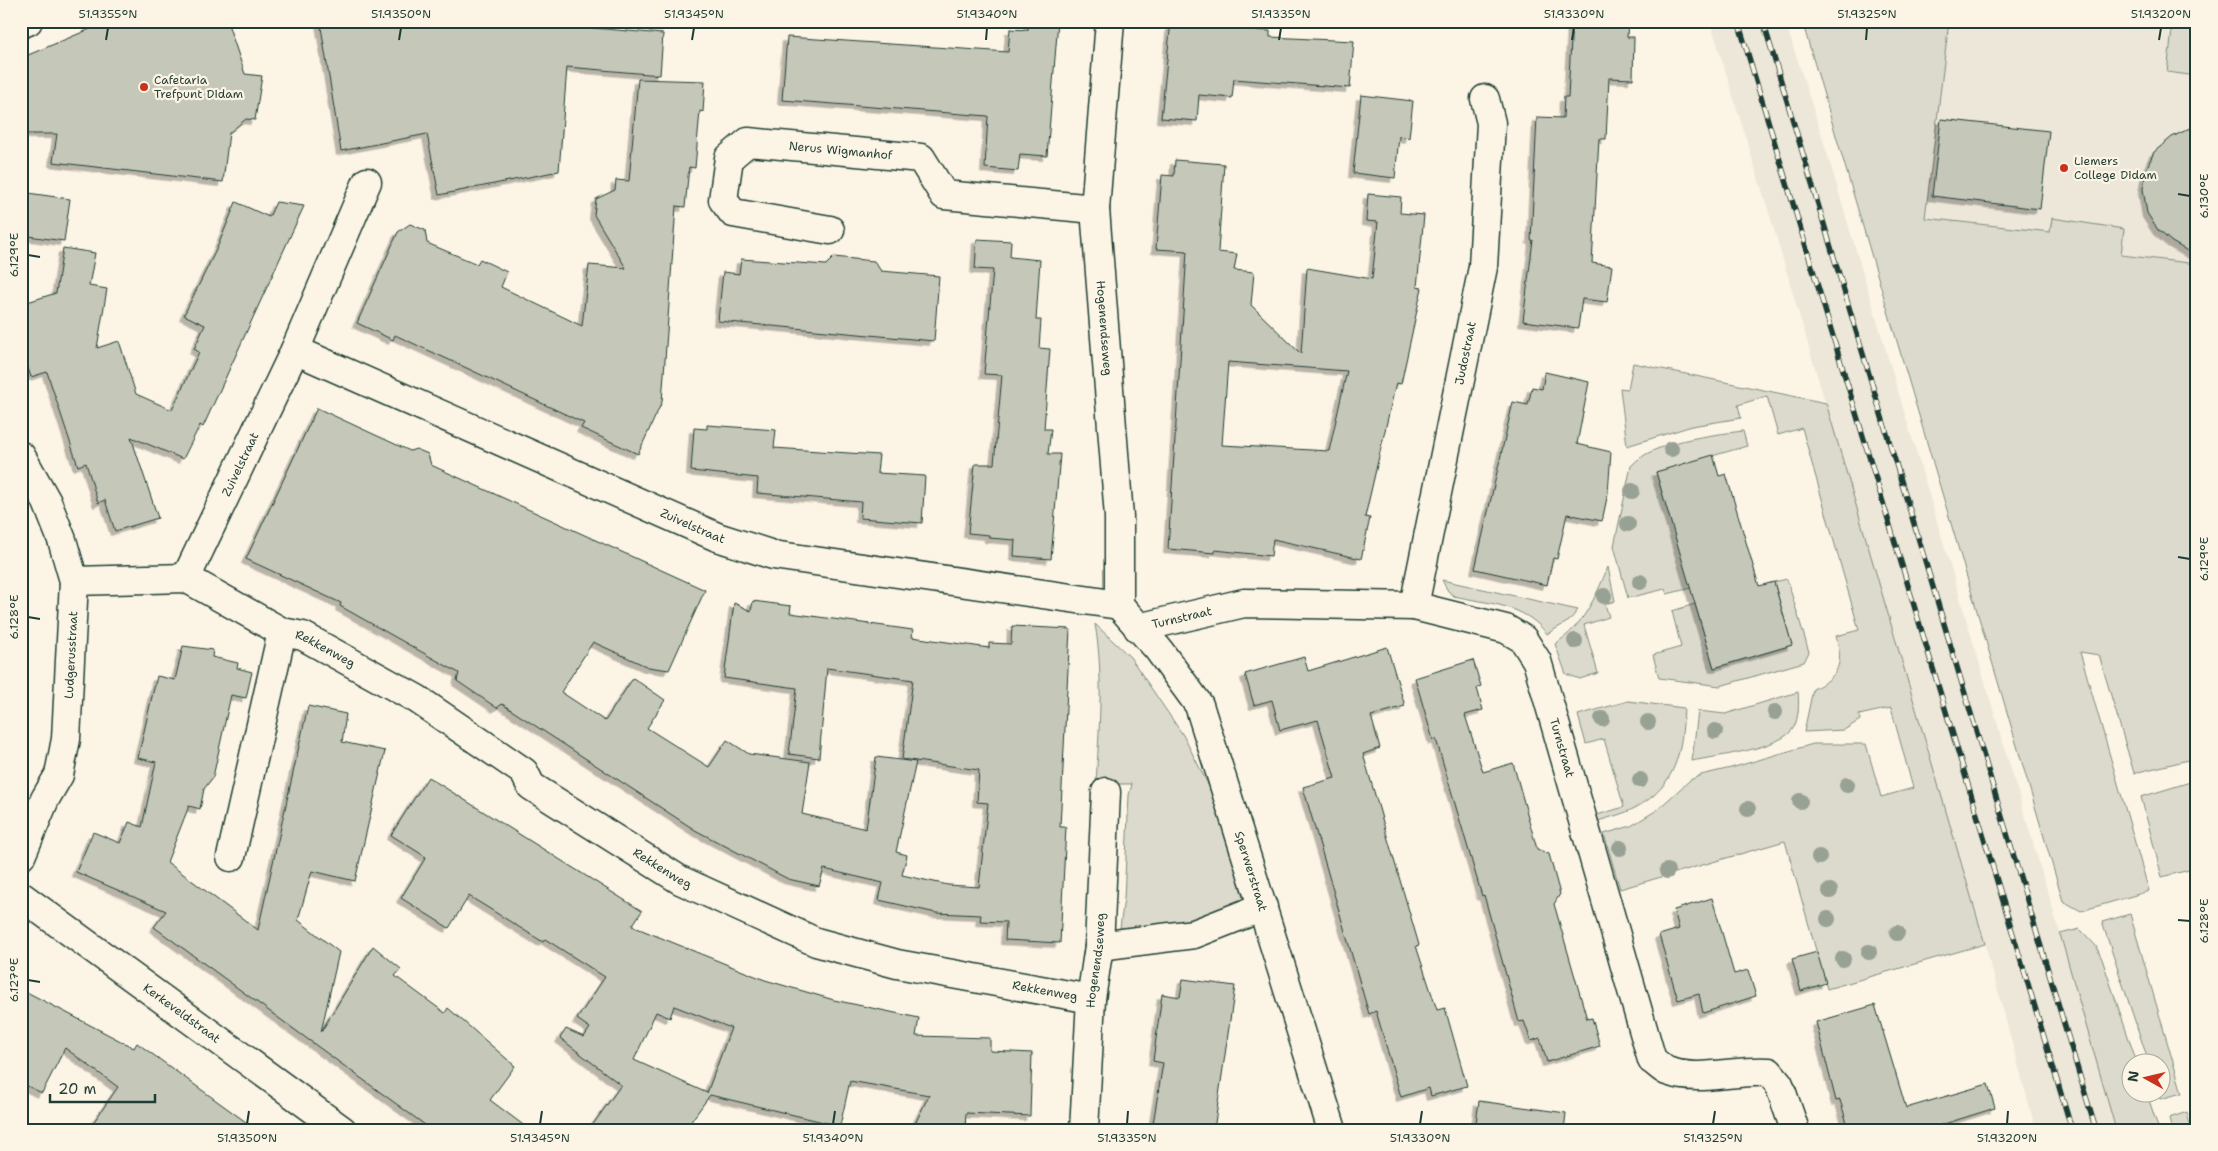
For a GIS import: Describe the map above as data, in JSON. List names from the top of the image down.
{
  "streets": {
    "street": [
      "Nerus Wigmanhof",
      "Hogenendseweg",
      "Judostraat",
      "Zuivelstraat",
      "Turnstraat",
      "Rekkenweg",
      "Ludgerusstraat",
      "Sperwerstraat",
      "Kerkeveldstraat"
    ]
  },
  "crossings": [
    ["Nerus Wigmanhof", "Hogenendseweg"],
    ["Hogenendseweg", "Zuivelstraat"],
    ["Hogenendseweg", "Rekkenweg"],
    ["Judostraat", "Turnstraat"],
    ["Zuivelstraat", "Rekkenweg"],
    ["Turnstraat", "Sperwerstraat"]
  ],
  "places": ["Cafetaria Trefpunt Didam", "Liemers College Didam"],
  "scale_bar": "20 m",
  "north": "left",
  "coordinates": [
    "51.9355°N",
    "51.9350°N",
    "51.9345°N",
    "51.9340°N",
    "51.9335°N",
    "51.9330°N",
    "51.9325°N",
    "51.9320°N",
    "6.130°E",
    "6.129°E",
    "6.128°E",
    "6.127°E"
  ]
}
